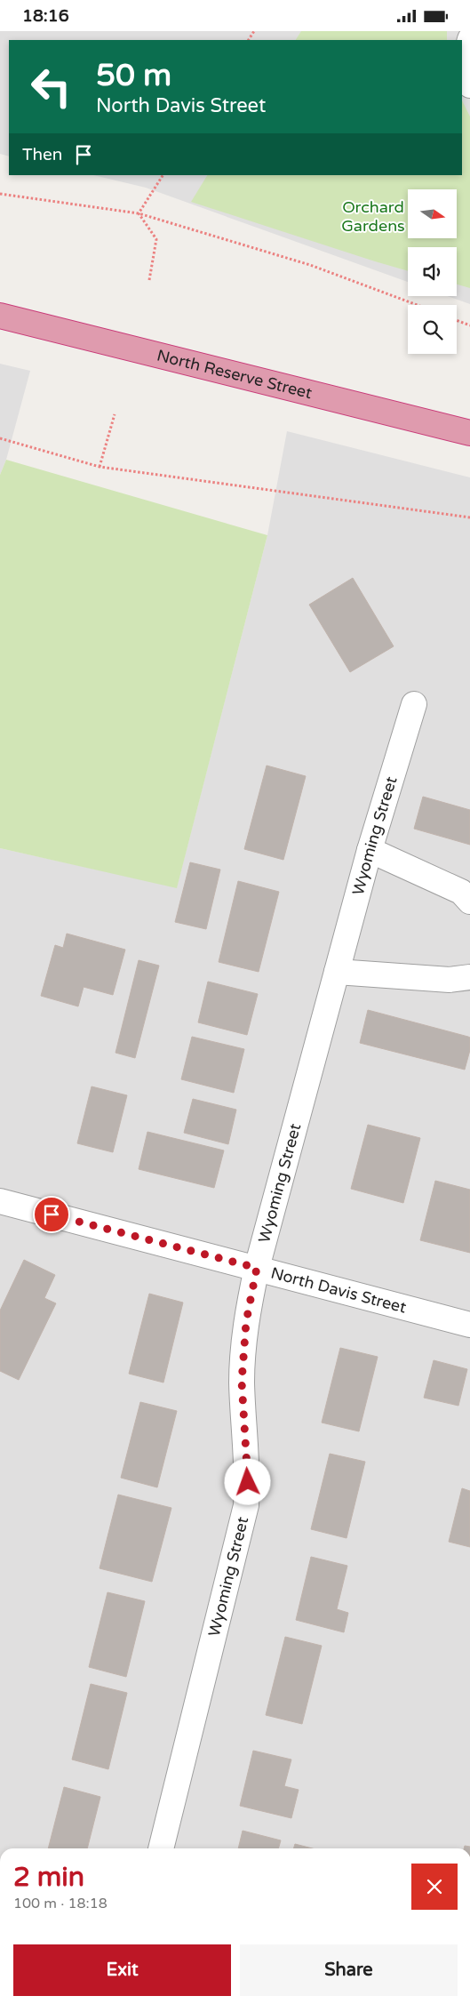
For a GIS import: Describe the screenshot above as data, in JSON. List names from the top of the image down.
{
  "streets": {
    "highway": ["North Reserve Street"],
    "street": ["Wyoming Street", "North Davis Street"]
  },
  "crossings": [
    ["Wyoming Street", "North Davis Street"]
  ],
  "parks": ["Orchard Gardens"],
  "north": "right",
  "page": {
    "status": "18:16",
    "turn": ["50 m", "North Davis Street"],
    "then": "Then",
    "heading": ["2 min", "100 m · 18:18"],
    "buttons": ["Exit", "Share"]
  }
}
